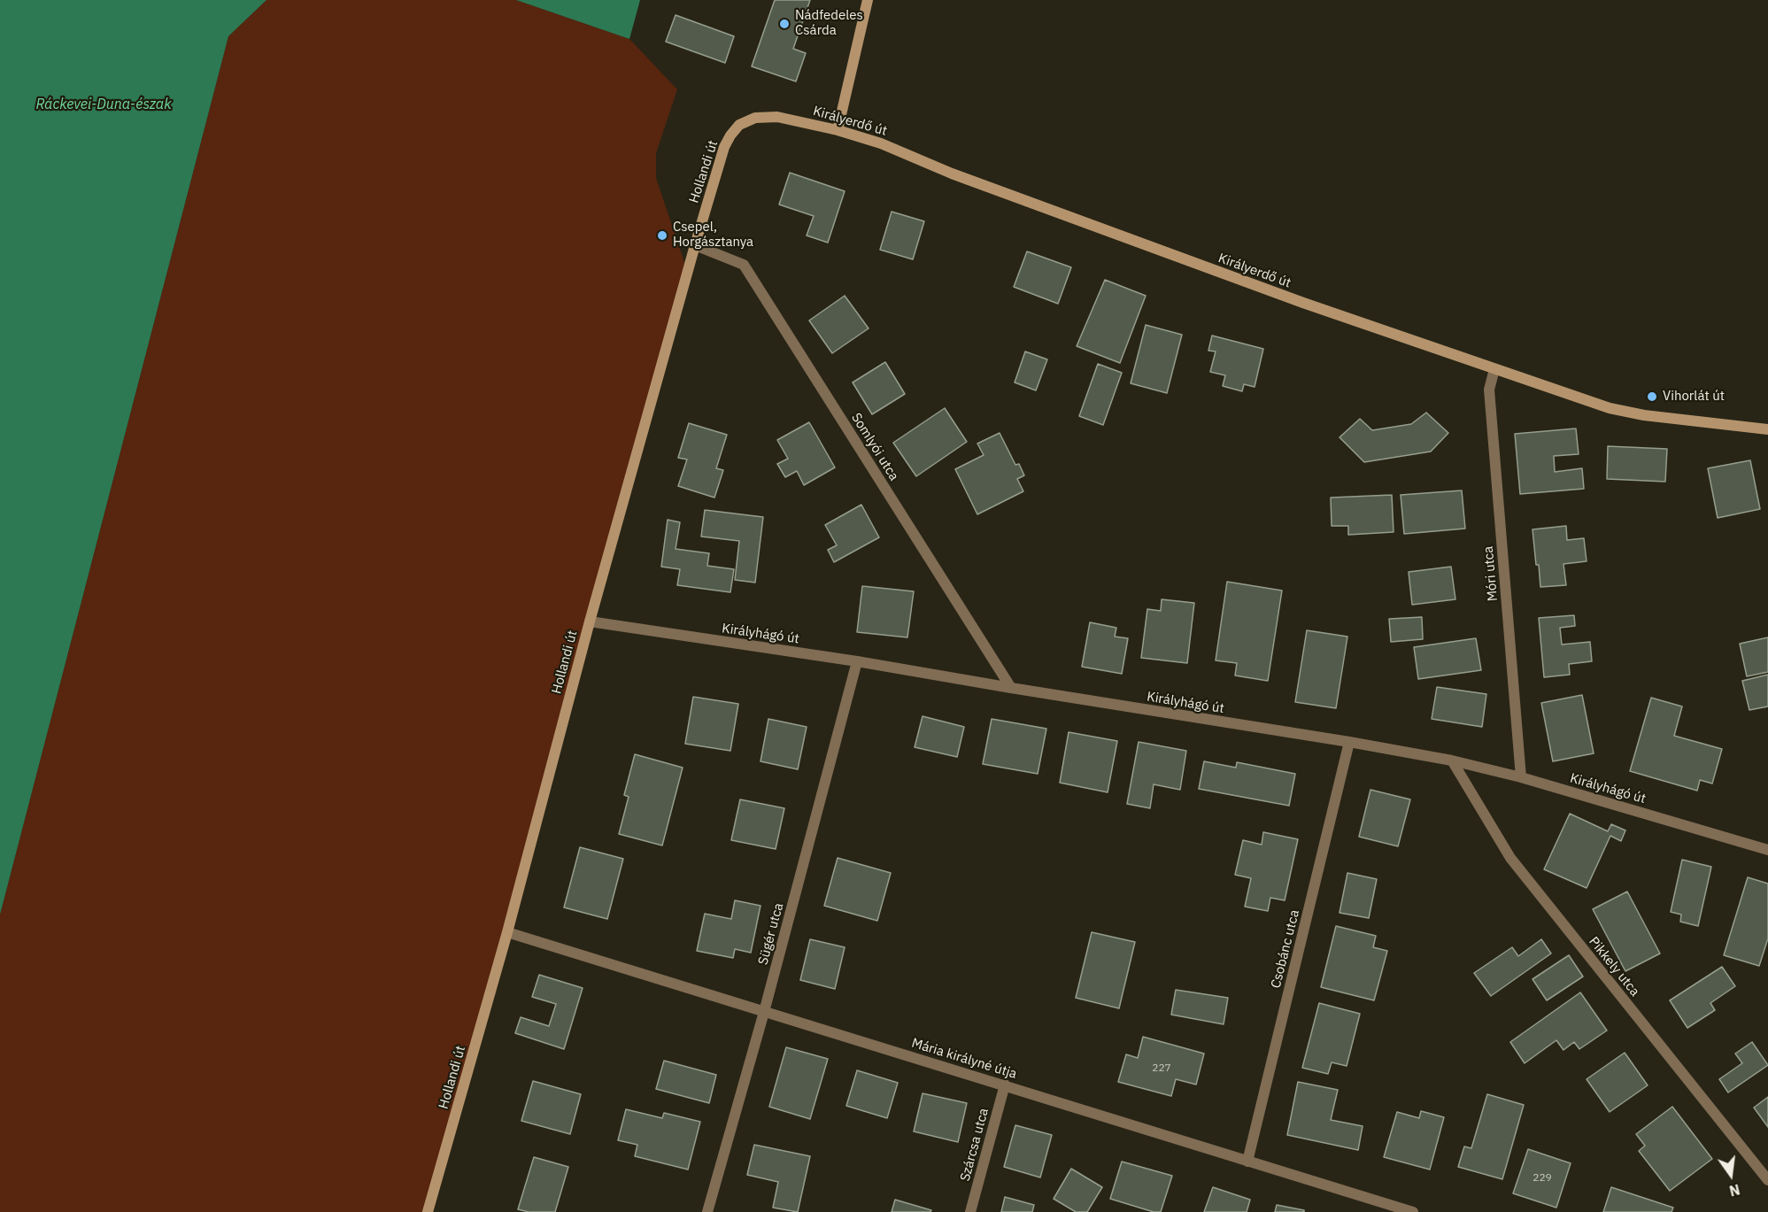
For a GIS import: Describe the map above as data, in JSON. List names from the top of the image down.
{
  "streets": {
    "street": [
      "Királyerdő út",
      "Hollandi út",
      "Somlyói utca",
      "Móri utca",
      "Királyhágó út",
      "Sügér utca",
      "Csobánc utca",
      "Pikkely utca",
      "Mária királyné útja",
      "Szárcsa utca"
    ]
  },
  "crossings": [
    ["Királyerdő út", "Hollandi út"],
    ["Királyerdő út", "Móri utca"],
    ["Hollandi út", "Somlyói utca"],
    ["Hollandi út", "Királyhágó út"],
    ["Hollandi út", "Mária királyné útja"],
    ["Somlyói utca", "Királyhágó út"],
    ["Móri utca", "Királyhágó út"],
    ["Királyhágó út", "Sügér utca"],
    ["Királyhágó út", "Csobánc utca"],
    ["Királyhágó út", "Pikkely utca"],
    ["Sügér utca", "Mária királyné útja"],
    ["Csobánc utca", "Mária királyné útja"],
    ["Mária királyné útja", "Szárcsa utca"]
  ],
  "water": ["Ráckevei-Duna-észak"],
  "places": ["Nádfedeles Csárda", "Csepel, Horgásztanya", "Vihorlát út"],
  "house_numbers": ["227", "229"],
  "north": "bottom"
}
